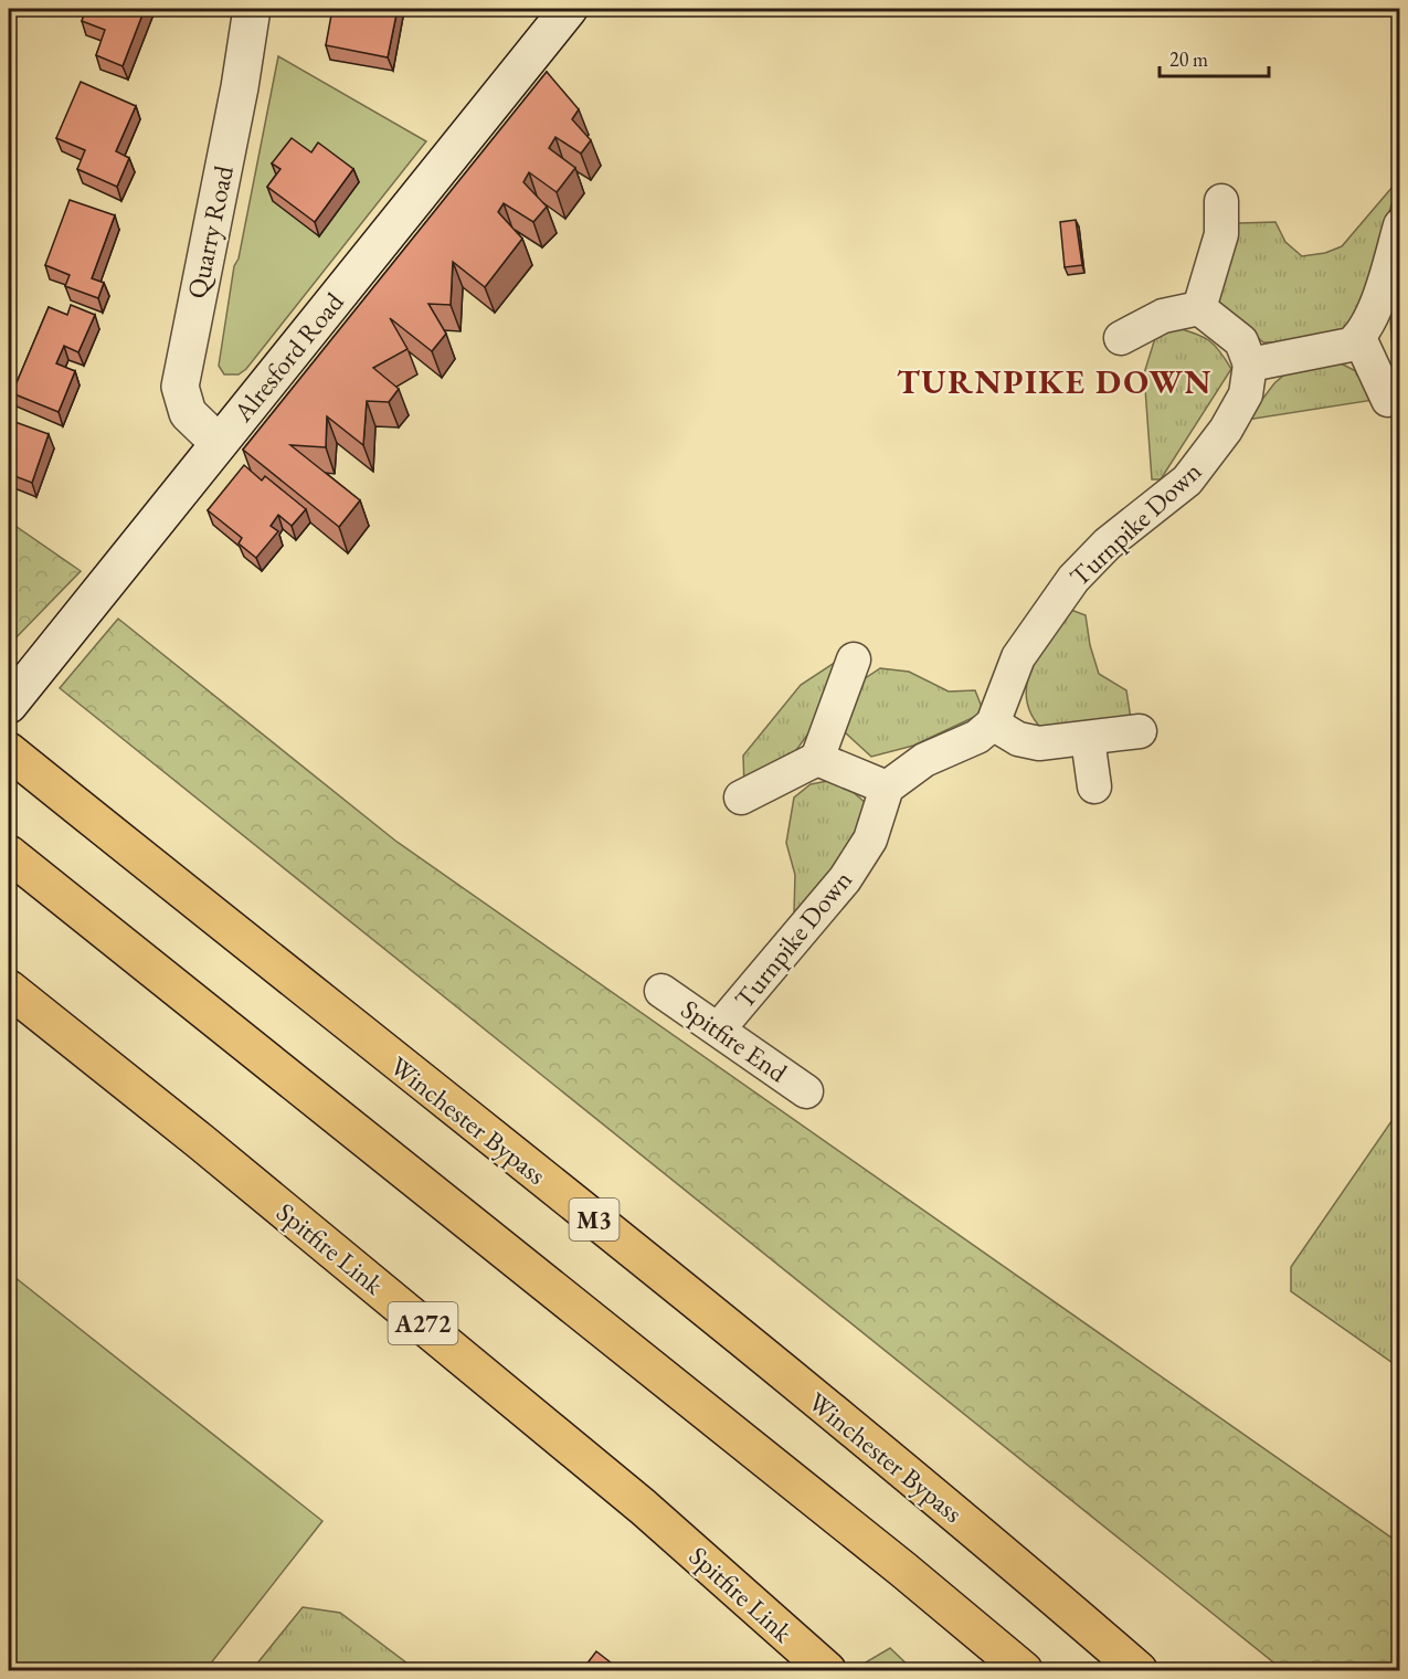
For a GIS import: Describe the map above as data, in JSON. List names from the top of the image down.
{
  "streets": {
    "highway": [
      "Winchester Bypass",
      "M3",
      "Spitfire Link",
      "A272"
    ],
    "main road": ["Quarry Road", "Alresford Road"],
    "street": ["Turnpike Down", "Spitfire End"]
  },
  "crossings": [
    ["Quarry Road", "Alresford Road"],
    ["Turnpike Down", "Spitfire End"]
  ],
  "districts": ["TURNPIKE DOWN"],
  "scale_bar": "20 m"
}
